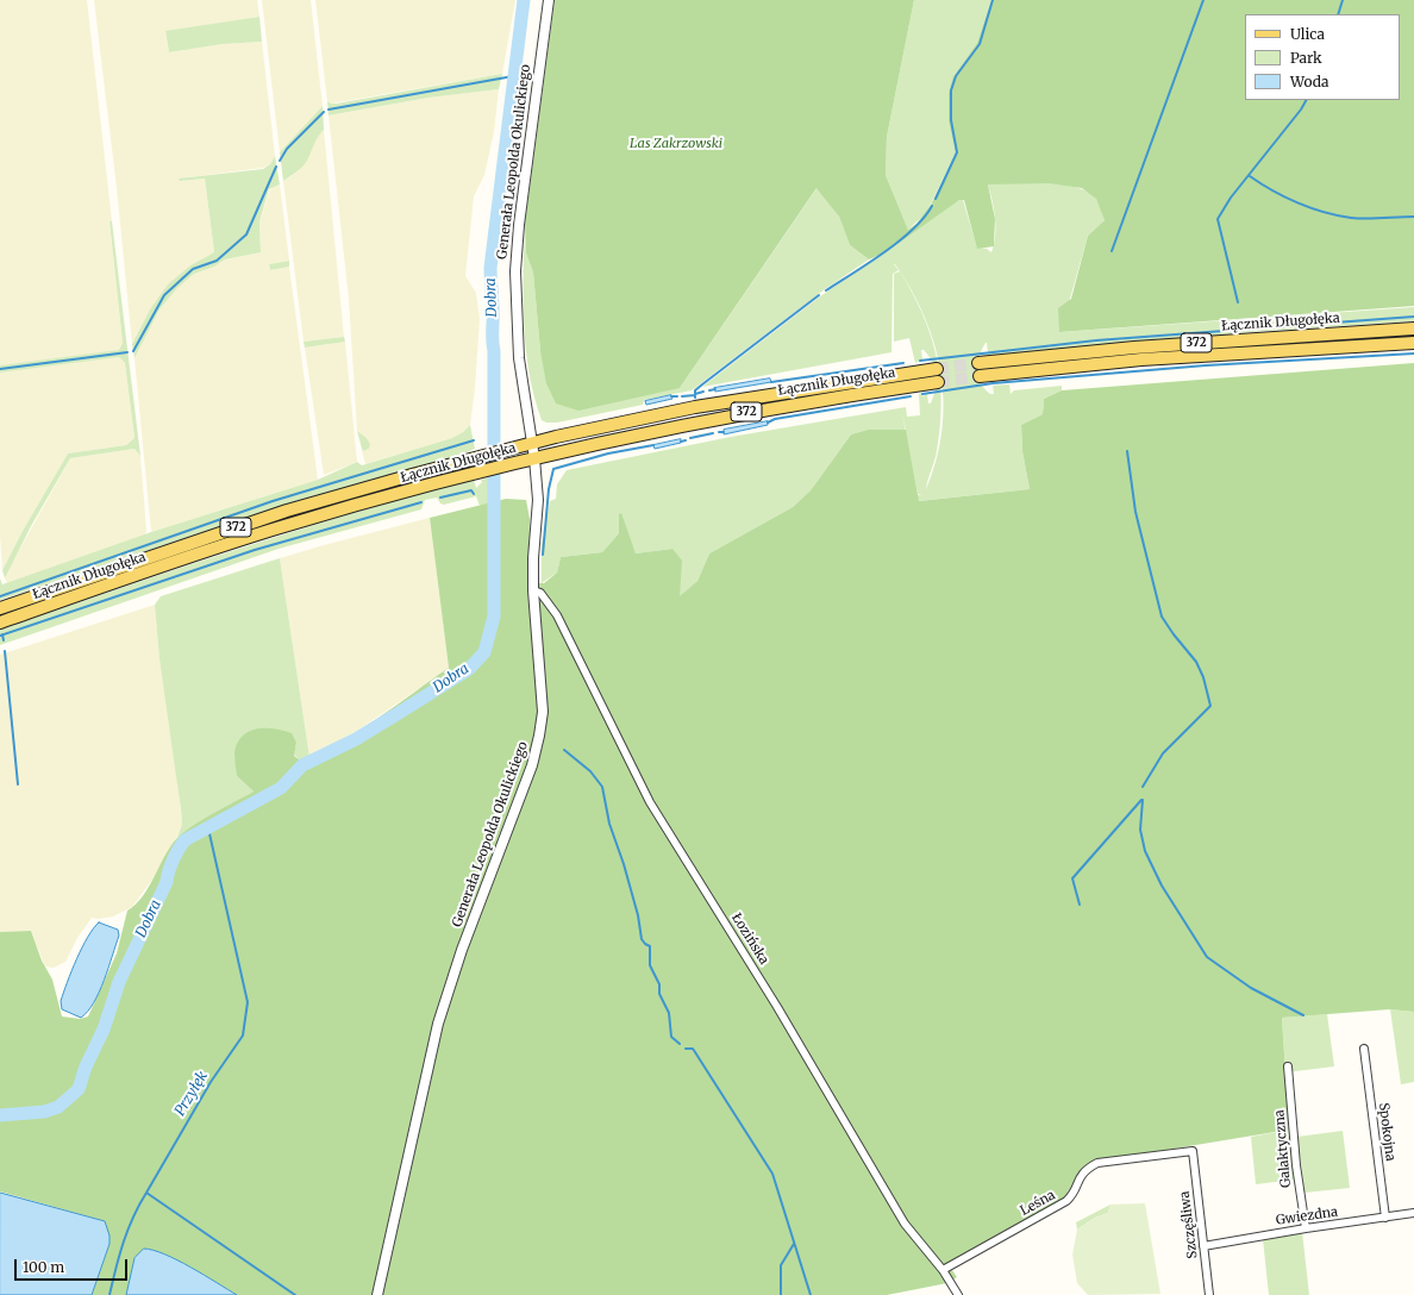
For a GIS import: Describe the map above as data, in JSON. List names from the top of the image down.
{
  "streets": {
    "main road": ["Łącznik Długołęka", "372"],
    "street": [
      "Generała Leopolda Okulickiego",
      "Łozińska",
      "Spokojna",
      "Galaktyczna",
      "Leśna",
      "Gwiezdna",
      "Szczęśliwa"
    ]
  },
  "crossings": [
    ["Generała Leopolda Okulickiego", "Łącznik Długołęka"],
    ["Generała Leopolda Okulickiego", "Łozińska"],
    ["Łozińska", "Leśna"],
    ["Spokojna", "Gwiezdna"],
    ["Galaktyczna", "Gwiezdna"],
    ["Leśna", "Szczęśliwa"],
    ["Gwiezdna", "Szczęśliwa"]
  ],
  "water": ["Dobra", "Przyłęk"],
  "parks": ["Las Zakrzowski"],
  "legend": ["Ulica", "Park", "Woda"],
  "scale_bar": "100 m"
}
